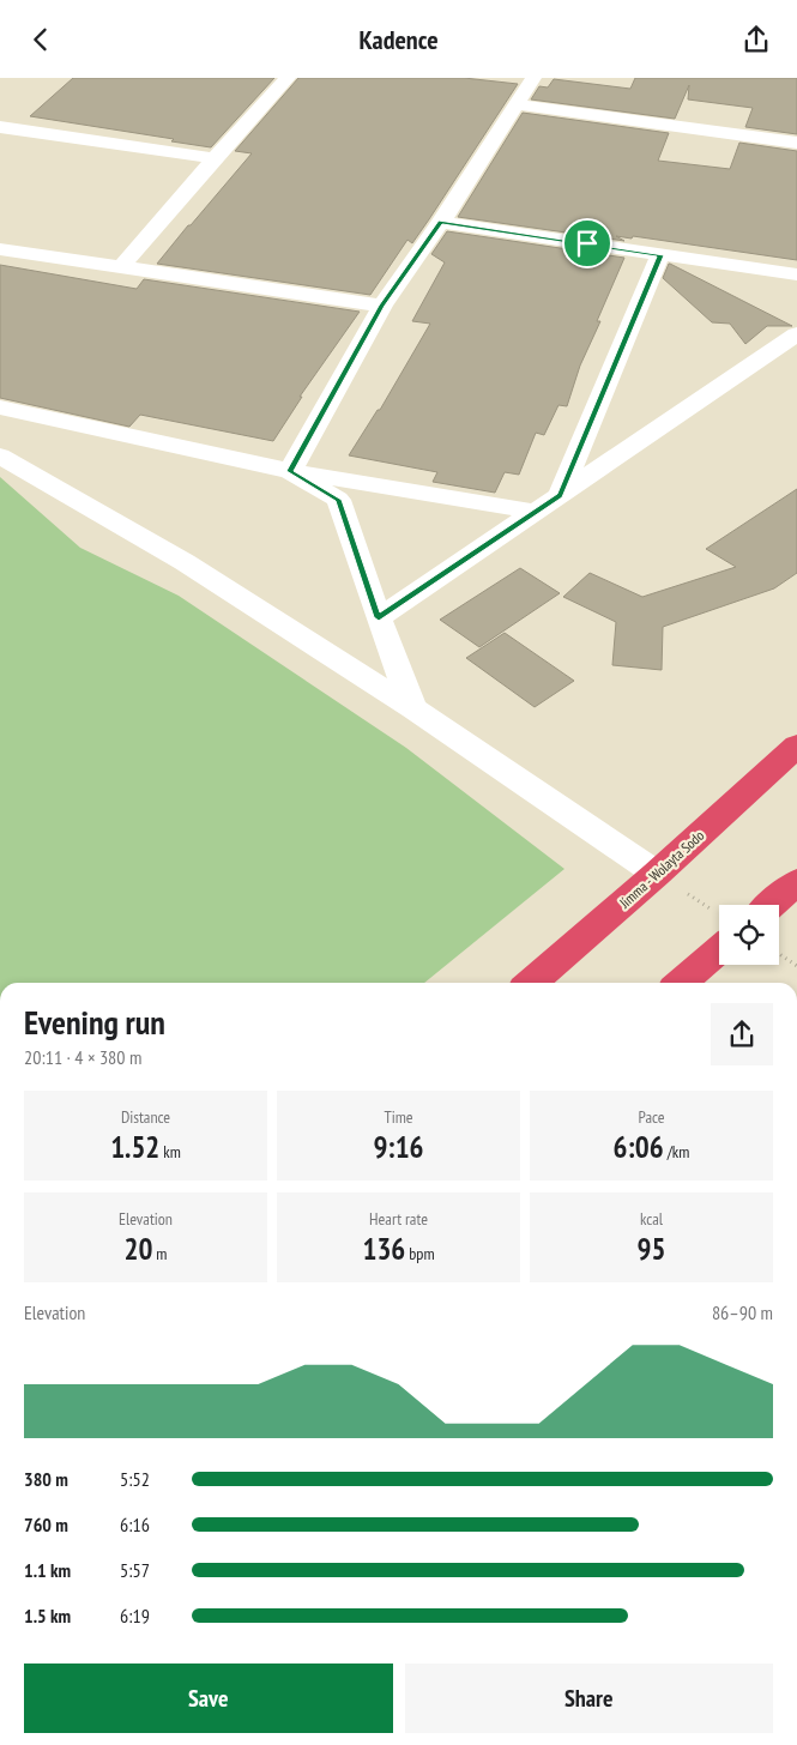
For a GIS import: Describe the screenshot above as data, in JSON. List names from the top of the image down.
{
  "streets": {
    "highway": ["Jimma - Wolayta Sodo"]
  },
  "page": {
    "header": "Kadence",
    "heading": ["Evening run", "20:11 · 4 × 380 m"],
    "stats": [
      ["Distance", "1.52 km"],
      ["Time", "9:16"],
      ["Pace", "6:06 /km"],
      ["Elevation", "20 m"],
      ["Heart rate", "136 bpm"],
      ["kcal", "95"]
    ],
    "chart": ["Elevation", "86–90 m"],
    "list": [
      {
        "name": "380 m",
        "note": "5:52"
      },
      {
        "name": "760 m",
        "note": "6:16"
      },
      {
        "name": "1.1 km",
        "note": "5:57"
      },
      {
        "name": "1.5 km",
        "note": "6:19"
      }
    ],
    "buttons": ["Save", "Share"]
  }
}
